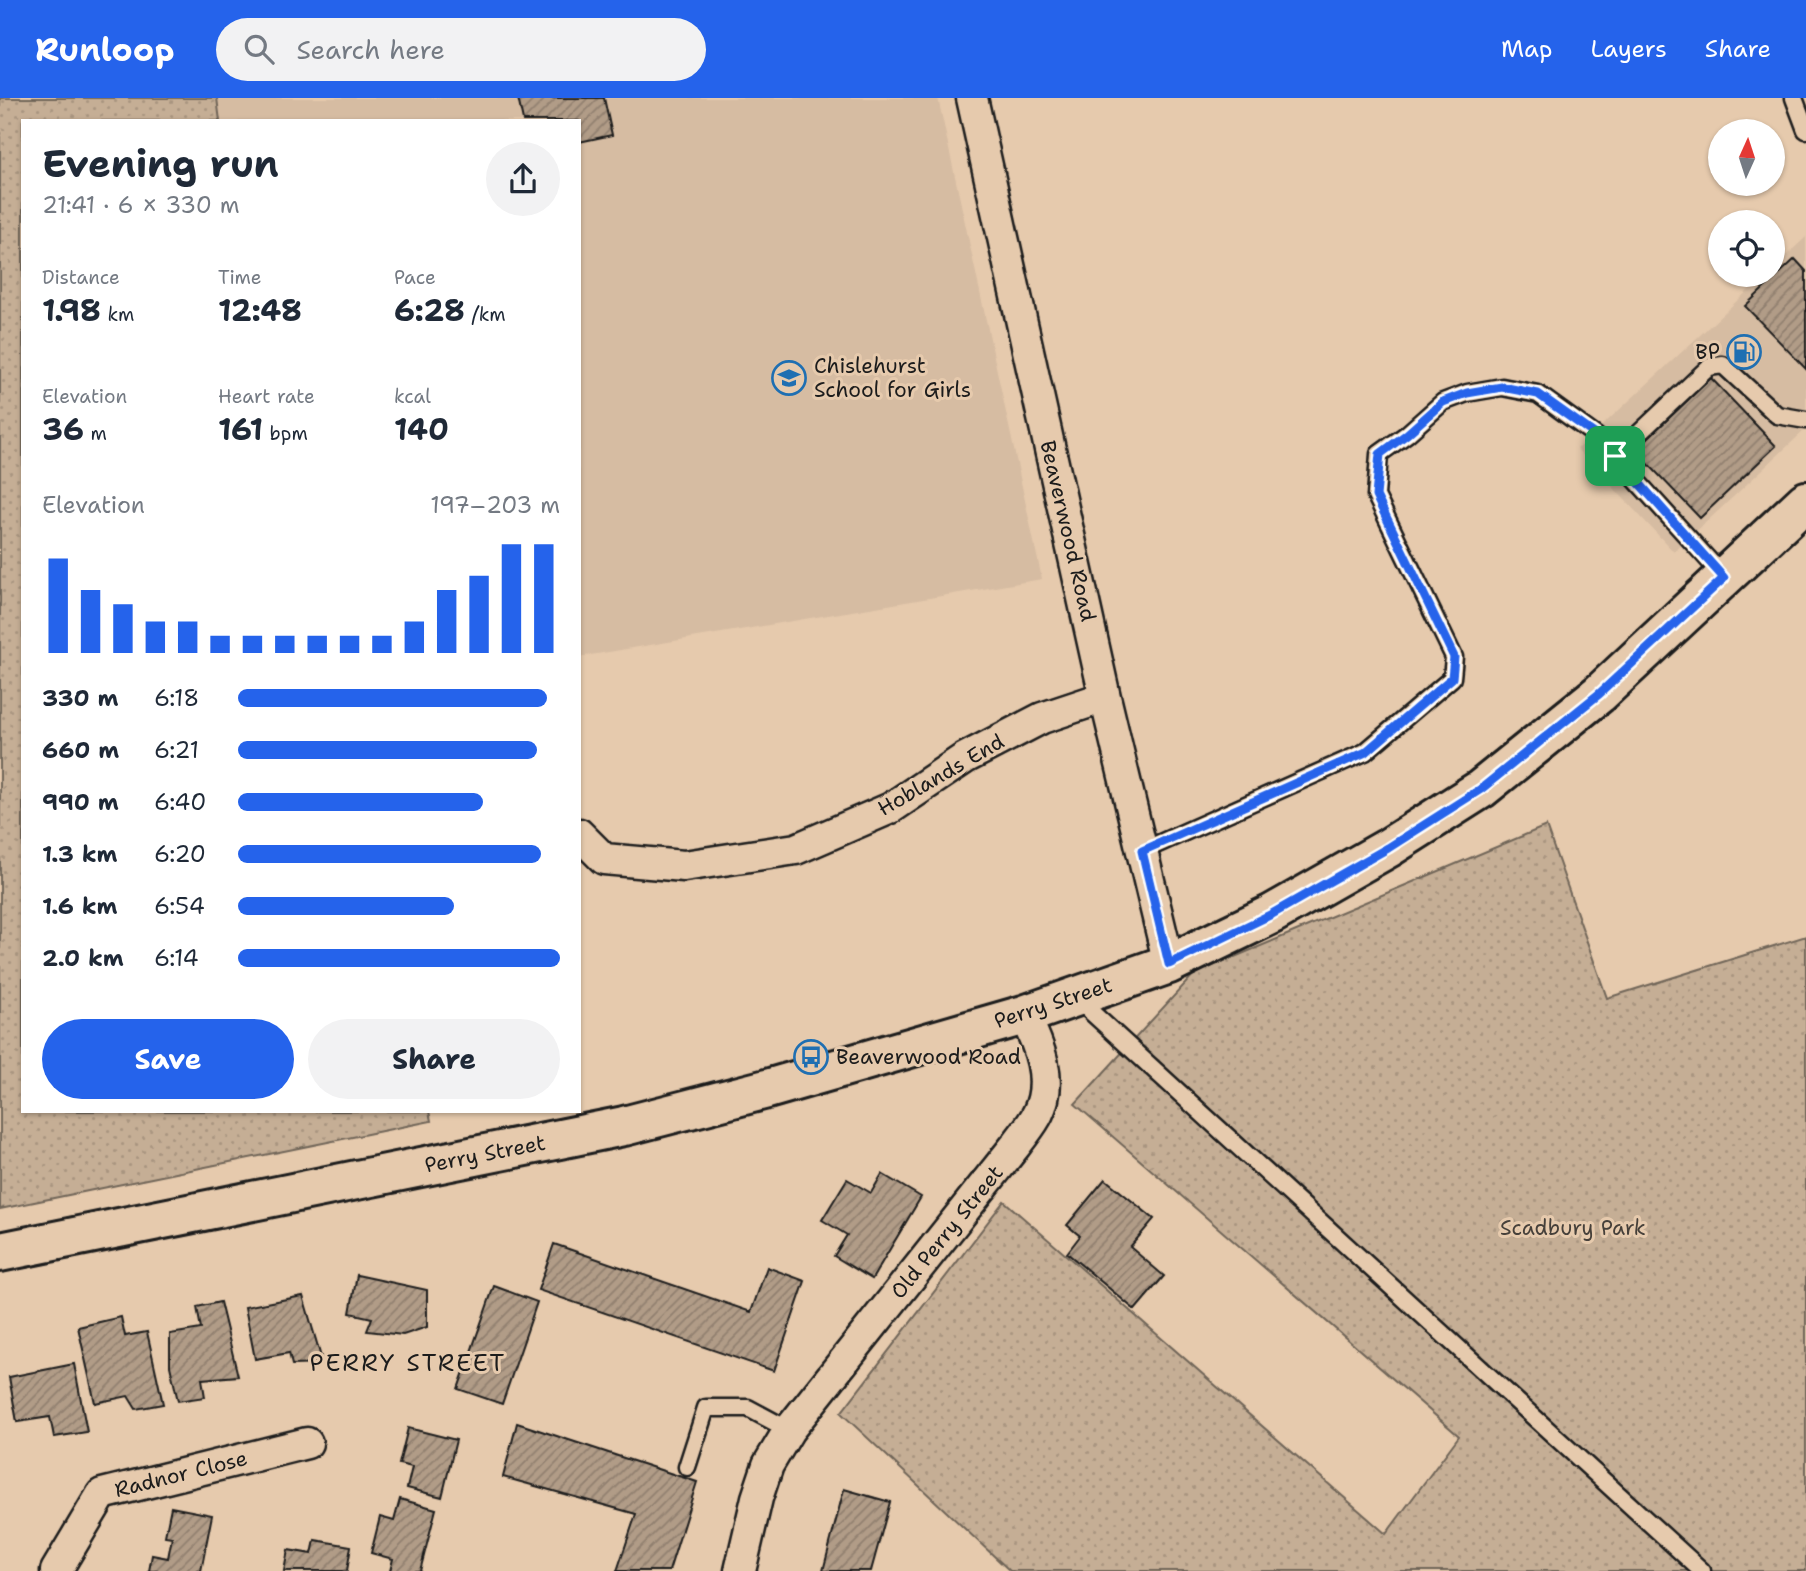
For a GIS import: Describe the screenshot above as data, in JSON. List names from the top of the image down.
{
  "streets": {
    "main road": ["Perry Street"],
    "street": [
      "Beaverwood Road",
      "Hoblands End",
      "Old Perry Street",
      "Radnor Close"
    ]
  },
  "crossings": [
    ["Beaverwood Road", "Hoblands End"],
    ["Beaverwood Road", "Perry Street"],
    ["Perry Street", "Old Perry Street"]
  ],
  "districts": ["PERRY STREET"],
  "parks": ["Scadbury Park"],
  "places": {
    "fuel station": ["BP"],
    "school or university": ["Chislehurst School for Girls"],
    "bus stop": ["Beaverwood Road"]
  },
  "north": "top",
  "page": {
    "header": "Runloop",
    "search": "Search here",
    "nav": ["Map", "Layers", "Share"],
    "heading": ["Evening run", "21:41 · 6 × 330 m"],
    "stats": [
      ["Distance", "1.98 km"],
      ["Time", "12:48"],
      ["Pace", "6:28 /km"],
      ["Elevation", "36 m"],
      ["Heart rate", "161 bpm"],
      ["kcal", "140"]
    ],
    "chart": ["Elevation", "197–203 m"],
    "list": [
      {
        "name": "330 m",
        "note": "6:18"
      },
      {
        "name": "660 m",
        "note": "6:21"
      },
      {
        "name": "990 m",
        "note": "6:40"
      },
      {
        "name": "1.3 km",
        "note": "6:20"
      },
      {
        "name": "1.6 km",
        "note": "6:54"
      },
      {
        "name": "2.0 km",
        "note": "6:14"
      }
    ],
    "buttons": ["Save", "Share"]
  }
}
